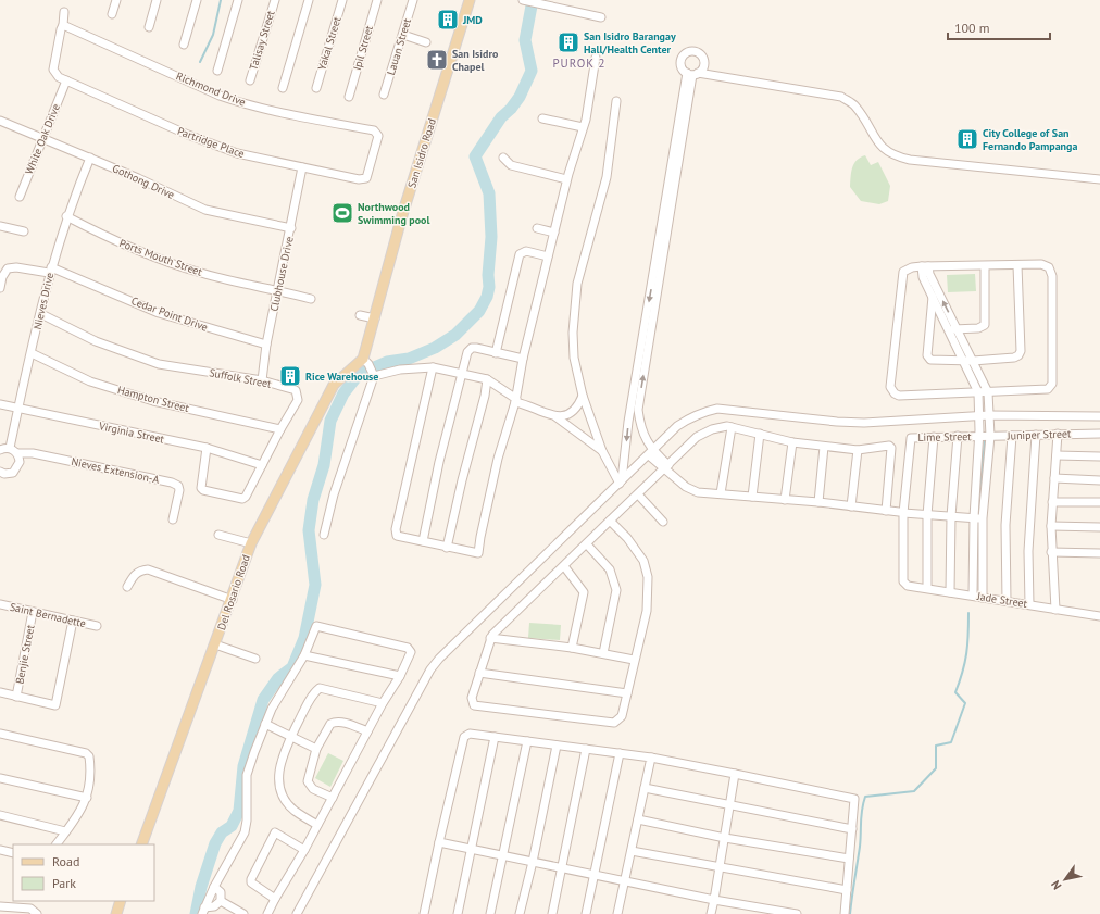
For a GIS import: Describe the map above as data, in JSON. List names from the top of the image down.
{
  "streets": {
    "main road": ["San Isidro Road", "Del Rosario Road"],
    "street": [
      "Talisay Street",
      "Yakal Street",
      "Lauan Street",
      "Ipil Street",
      "Richmond Drive",
      "White Oak Drive",
      "Partridge Place",
      "Gothong Drive",
      "Ports Mouth Street",
      "Clubhouse Drive",
      "Nieves Drive",
      "Cedar Point Drive",
      "Suffolk Street",
      "Hampton Street",
      "Virginia Street",
      "Juniper Street",
      "Lime Street",
      "Nieves Extension-A",
      "Jade Street",
      "Saint Bernadette",
      "Benjie Street"
    ]
  },
  "crossings": [
    ["Richmond Drive", "Partridge Place"],
    ["White Oak Drive", "Partridge Place"],
    ["White Oak Drive", "Gothong Drive"],
    ["Partridge Place", "Clubhouse Drive"],
    ["San Isidro Road", "Del Rosario Road"],
    ["Gothong Drive", "Clubhouse Drive"],
    ["Gothong Drive", "Nieves Drive"],
    ["Ports Mouth Street", "Clubhouse Drive"],
    ["Ports Mouth Street", "Nieves Drive"],
    ["Clubhouse Drive", "Cedar Point Drive"],
    ["Clubhouse Drive", "Suffolk Street"],
    ["Nieves Drive", "Cedar Point Drive"],
    ["Nieves Drive", "Suffolk Street"],
    ["Nieves Drive", "Hampton Street"],
    ["Nieves Drive", "Virginia Street"],
    ["Suffolk Street", "Hampton Street"],
    ["Suffolk Street", "Virginia Street"],
    ["Juniper Street", "Lime Street"],
    ["Lime Street", "Jade Street"],
    ["Saint Bernadette", "Benjie Street"]
  ],
  "districts": ["PUROK 2"],
  "places": {
    "building": [
      "JMD",
      "San Isidro Barangay Hall/Health Center",
      "City College of San Fernando Pampanga",
      "Rice Warehouse"
    ],
    "church": ["San Isidro Chapel"],
    "sports": ["Northwood Swimming pool"]
  },
  "legend": ["Road", "Park"],
  "scale_bar": "100 m",
  "north": "bottom left"
}
